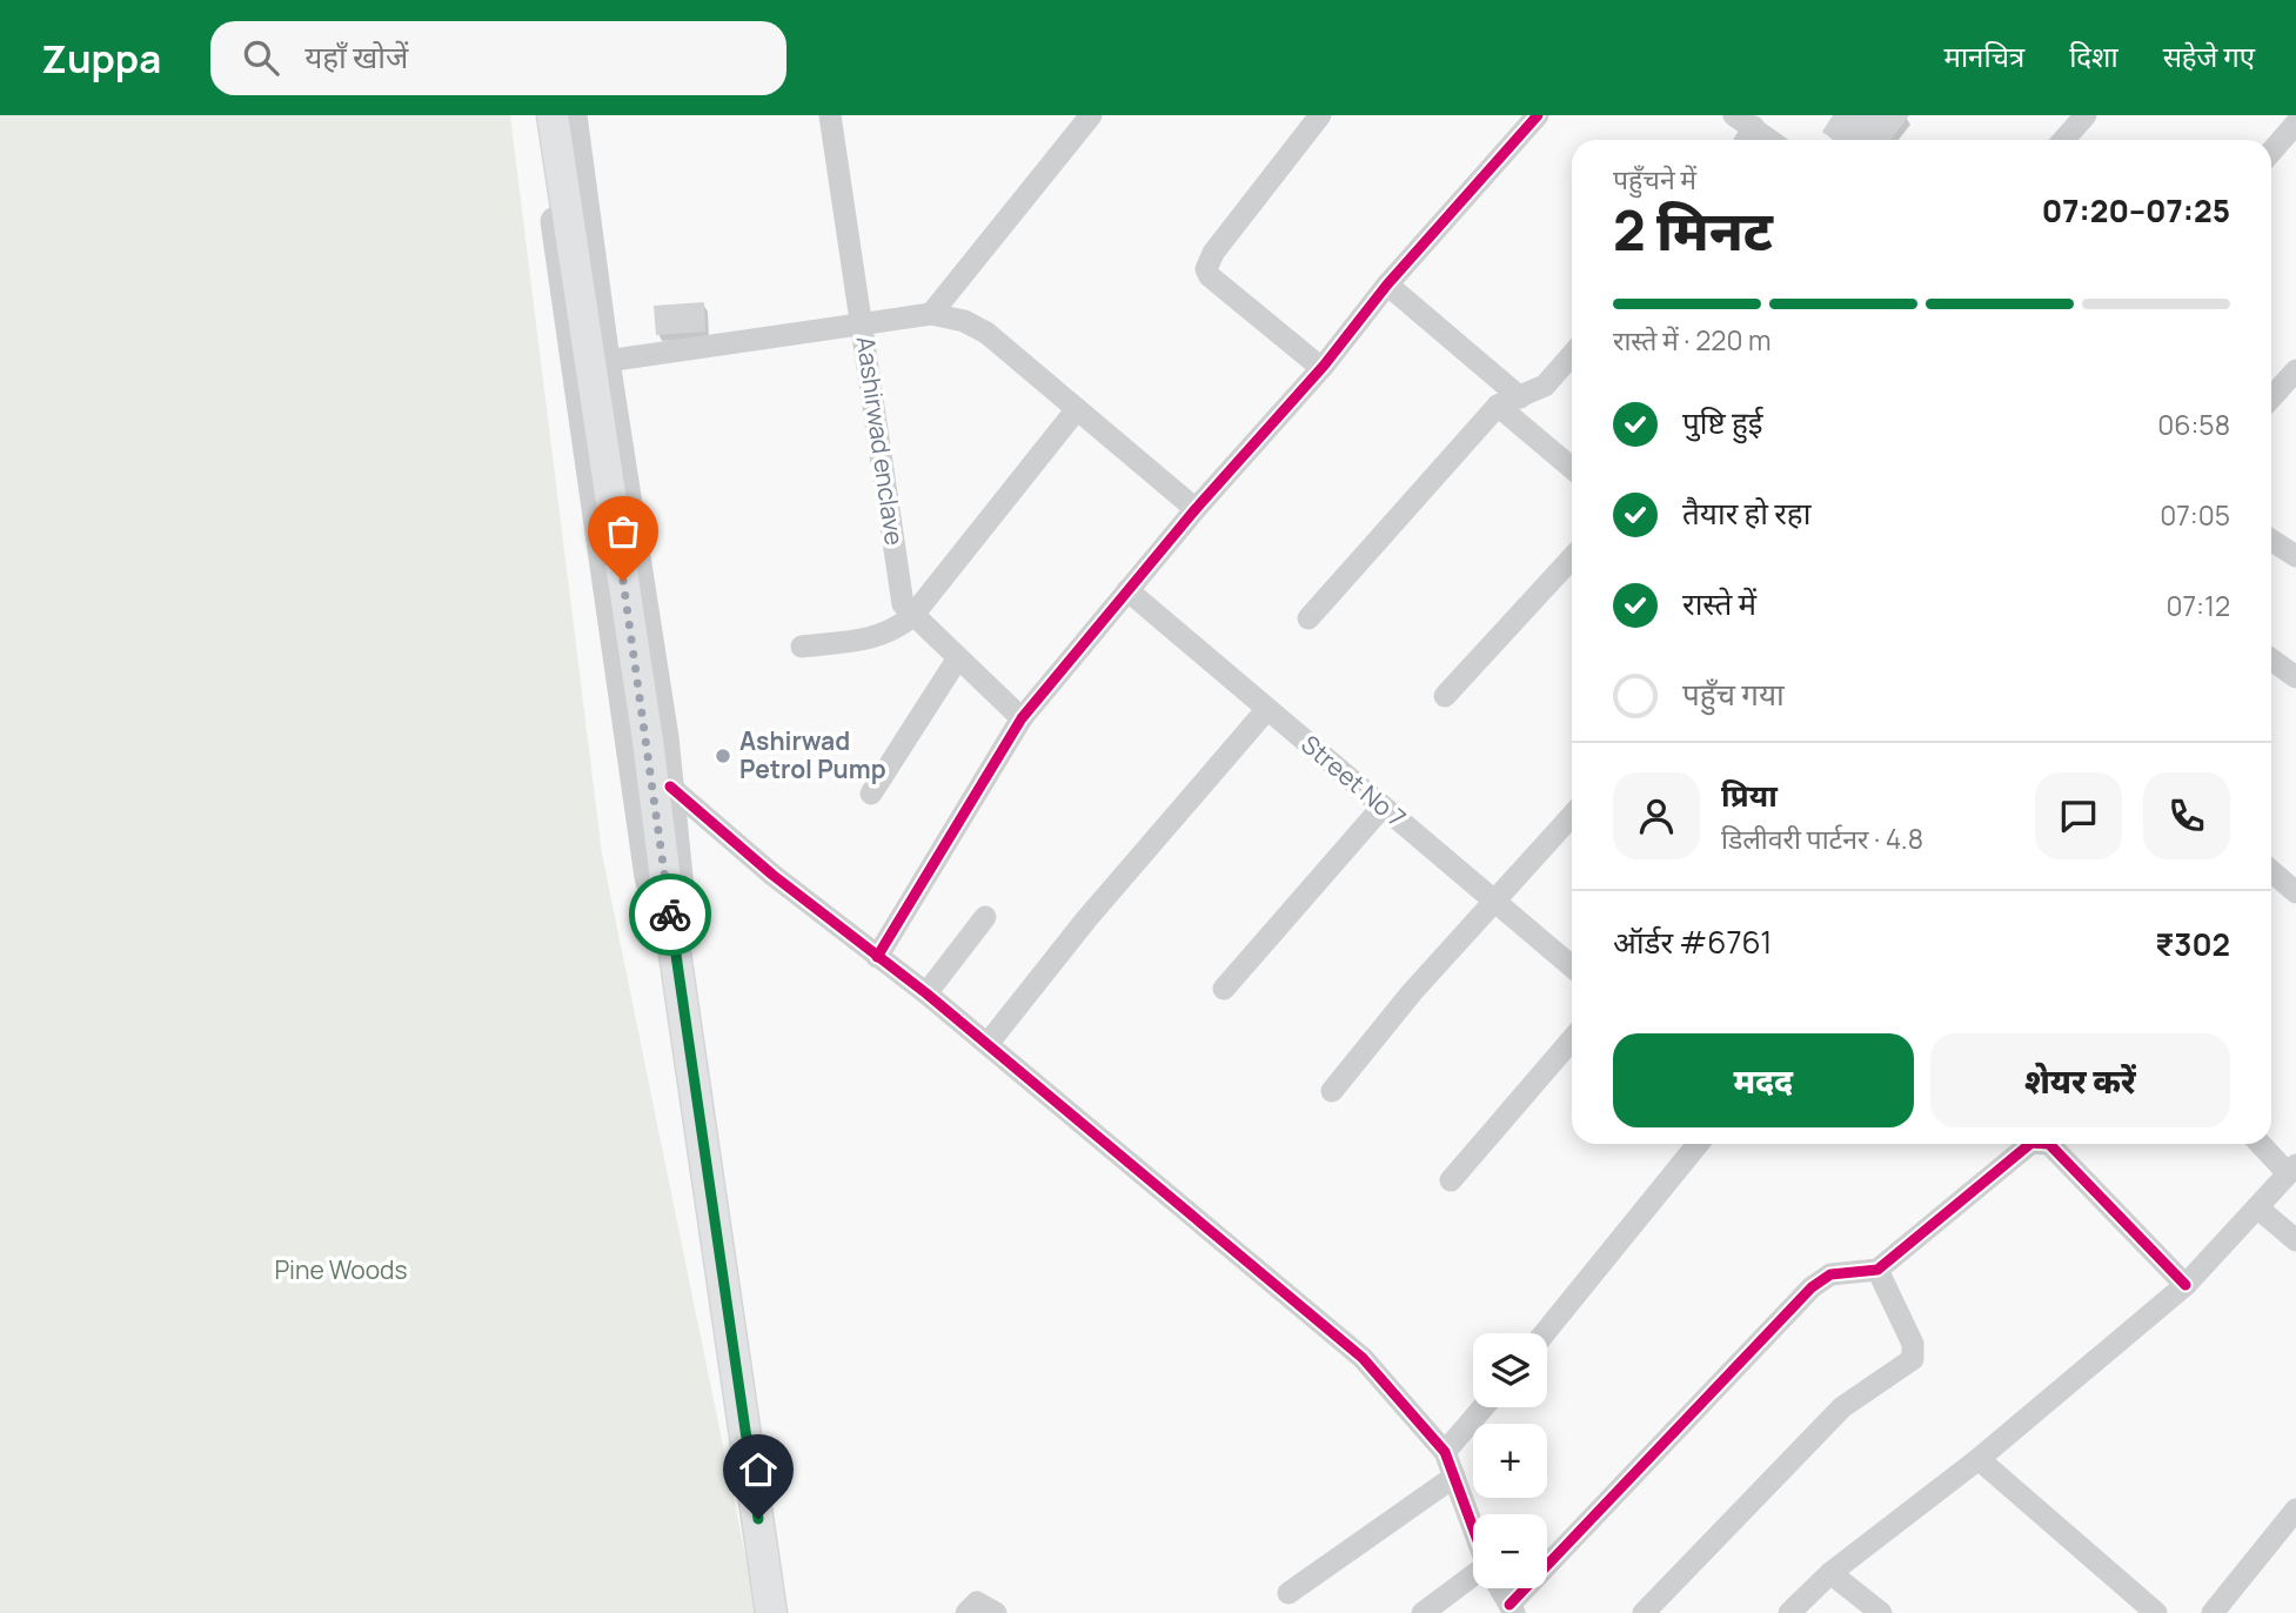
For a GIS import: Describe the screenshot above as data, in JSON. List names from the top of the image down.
{
  "streets": {
    "street": ["Aashirwad enclave", "Street No 7"]
  },
  "parks": ["Pine Woods"],
  "places": ["Ashirwad Petrol Pump"],
  "page": {
    "header": "Zuppa",
    "search": "यहाँ खोजें",
    "nav": ["मानचित्र", "दिशा", "सहेजे गए"],
    "heading": ["2 मिनट", "पहुँचने में", "07:20–07:25"],
    "panel": [
      "प्रिया",
      "डिलीवरी पार्टनर · 4.8",
      "ऑर्डर #6761",
      "₹302"
    ],
    "bar": "रास्ते में · 220 m",
    "list": [
      ["पुष्टि हुई", "06:58"],
      ["तैयार हो रहा", "07:05"],
      ["रास्ते में", "07:12"],
      "पहुँच गया"
    ],
    "buttons": ["मदद", "शेयर करें"],
    "map_buttons": ["+", "−"]
  }
}
